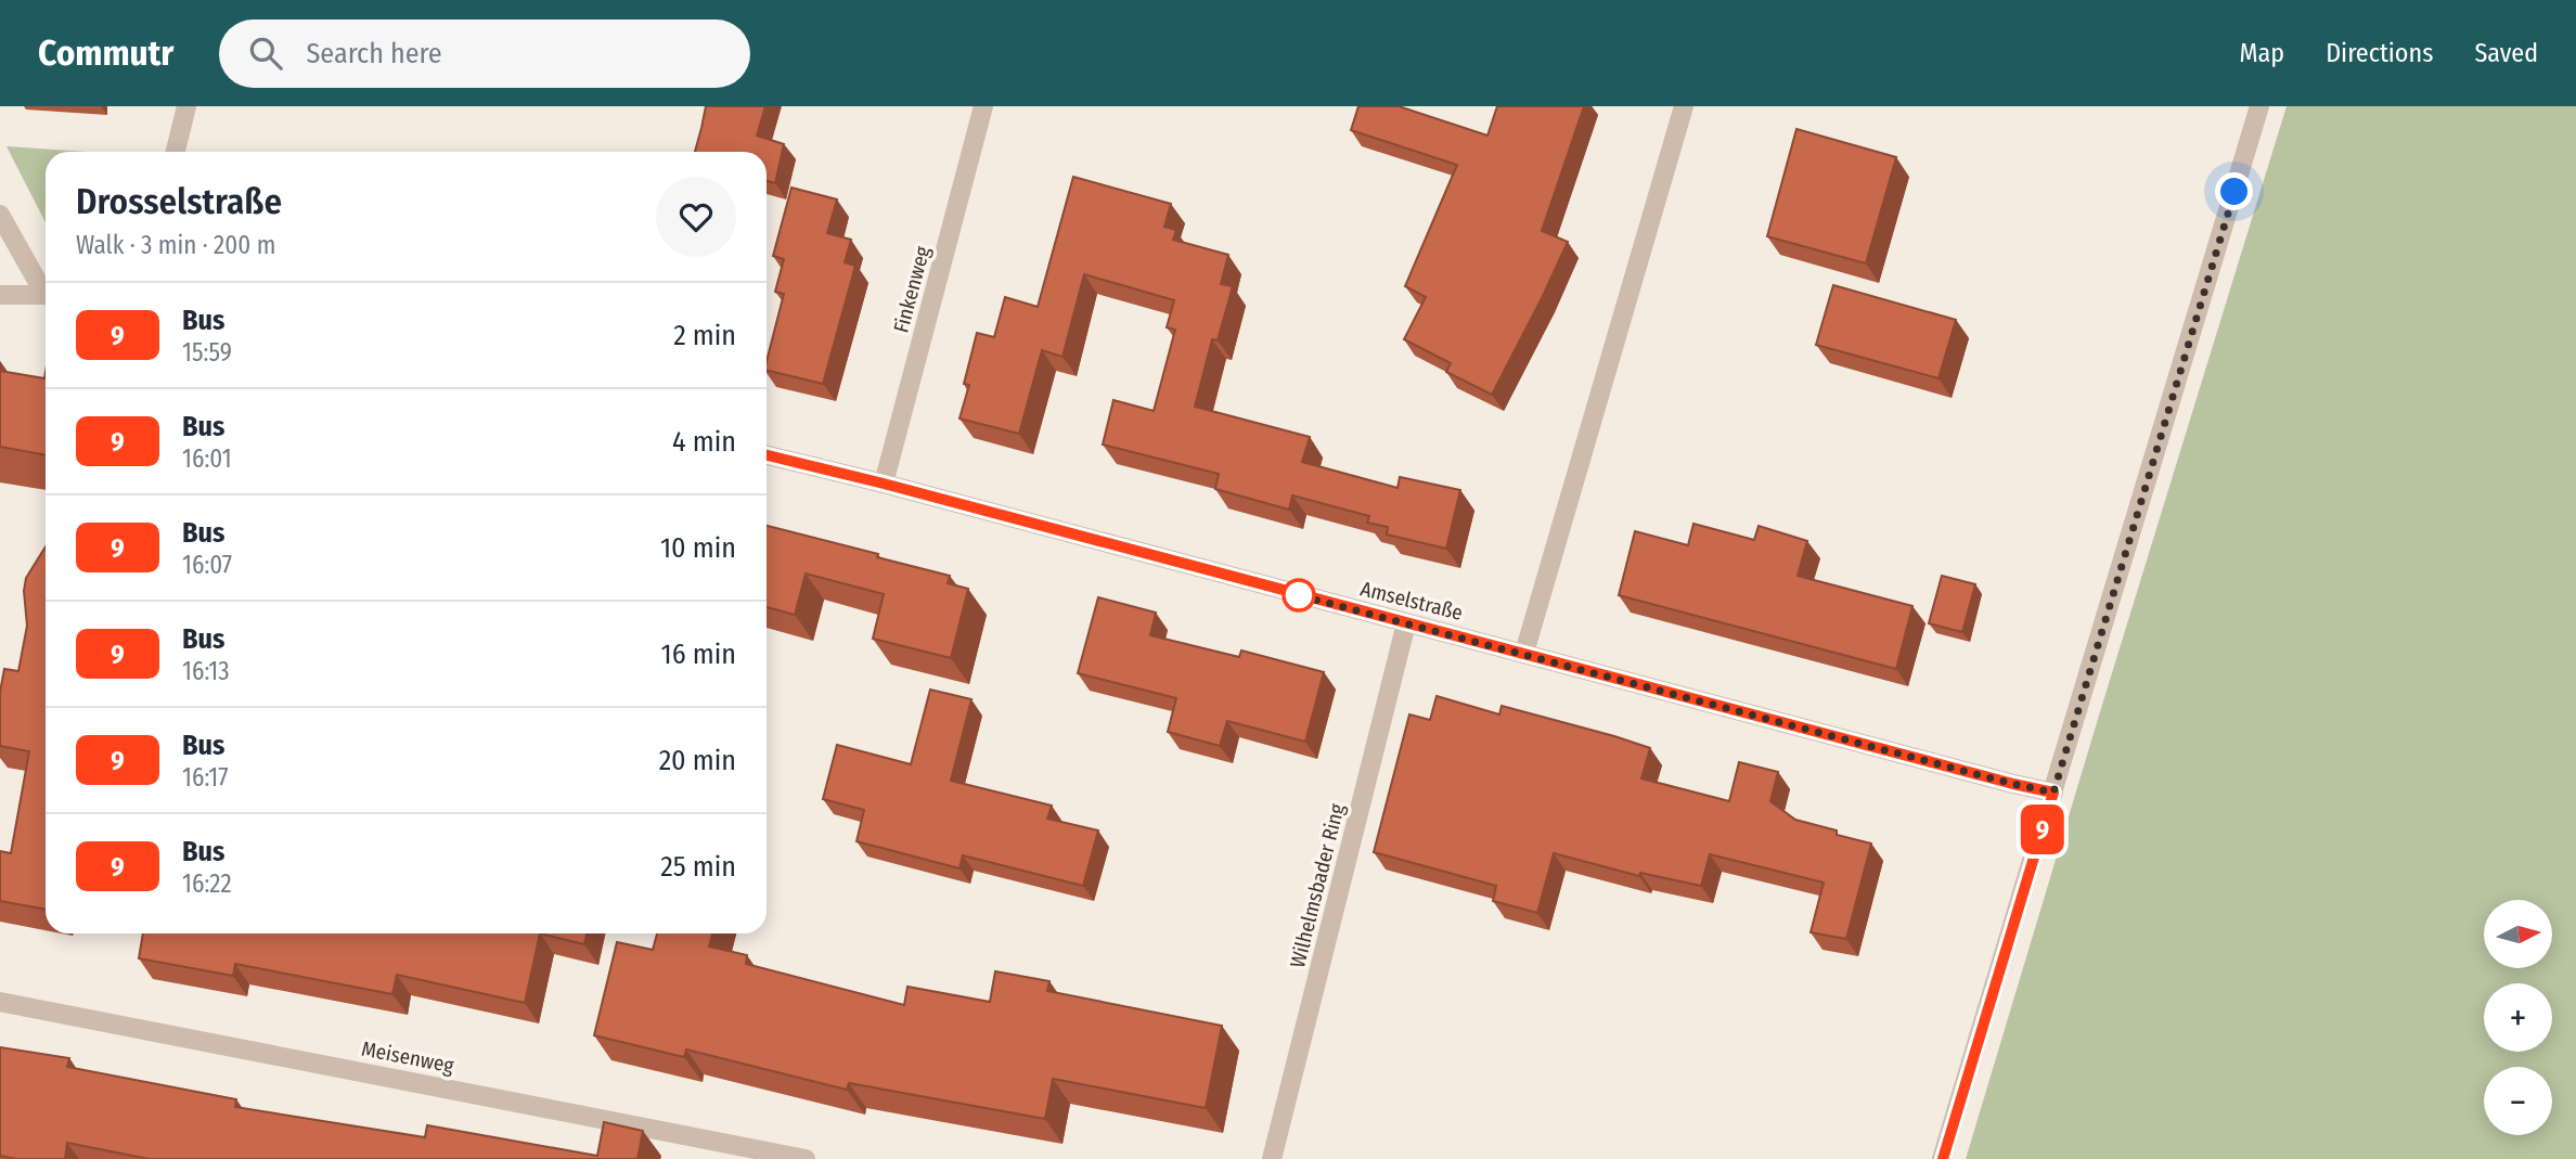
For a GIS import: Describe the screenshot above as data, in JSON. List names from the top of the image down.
{
  "streets": {
    "street": [
      "Finkenweg",
      "Amselstraße",
      "Wilhelmsbader Ring",
      "Meisenweg"
    ]
  },
  "crossings": [
    ["Finkenweg", "Amselstraße"],
    ["Amselstraße", "Wilhelmsbader Ring"]
  ],
  "lines": ["bus line 9"],
  "north": "right",
  "page": {
    "header": "Commutr",
    "search": "Search here",
    "nav": ["Map", "Directions", "Saved"],
    "on_map": "9",
    "heading": ["Drosselstraße", "Walk · 3 min · 200 m"],
    "list": [
      {
        "mark": "9",
        "name": "Bus",
        "note": "15:59",
        "value": "2 min"
      },
      {
        "mark": "9",
        "name": "Bus",
        "note": "16:01",
        "value": "4 min"
      },
      {
        "mark": "9",
        "name": "Bus",
        "note": "16:07",
        "value": "10 min"
      },
      {
        "mark": "9",
        "name": "Bus",
        "note": "16:13",
        "value": "16 min"
      },
      {
        "mark": "9",
        "name": "Bus",
        "note": "16:17",
        "value": "20 min"
      },
      {
        "mark": "9",
        "name": "Bus",
        "note": "16:22",
        "value": "25 min"
      }
    ],
    "map_buttons": ["+", "−"]
  }
}
